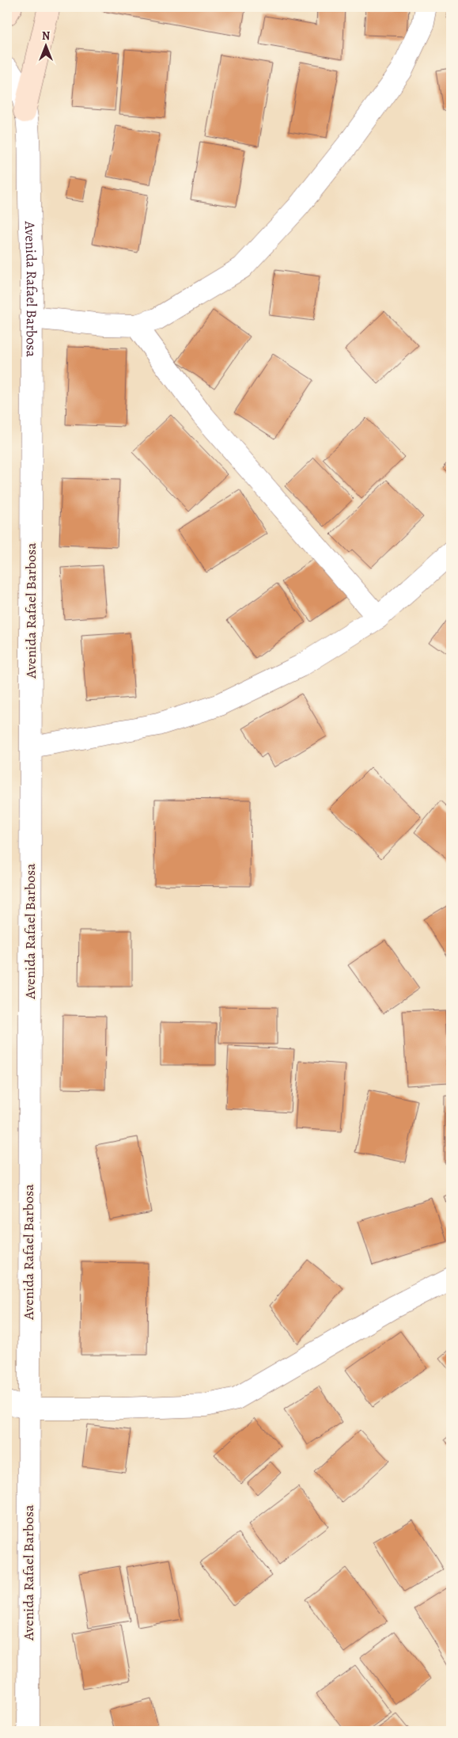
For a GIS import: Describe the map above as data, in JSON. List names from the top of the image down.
{
  "streets": {
    "street": ["Avenida Rafael Barbosa"]
  },
  "north": "top"
}
